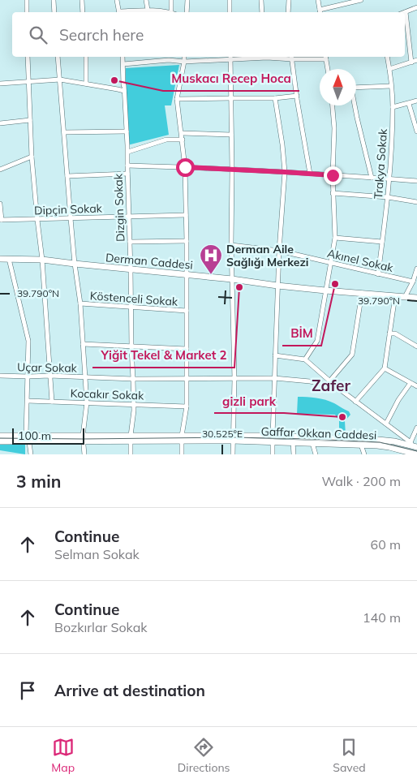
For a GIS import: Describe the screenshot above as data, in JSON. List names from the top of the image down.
{
  "streets": {
    "main road": ["Derman Caddesi", "Gaffar Okkan Caddesi"],
    "street": [
      "Trakya Sokak",
      "Dizgin Sokak",
      "Dipçin Sokak",
      "Akınel Sokak",
      "Köstenceli Sokak",
      "Uçar Sokak",
      "Kocakır Sokak"
    ]
  },
  "crossings": [
    ["Trakya Sokak", "Akınel Sokak"],
    ["Dizgin Sokak", "Dipçin Sokak"],
    ["Dizgin Sokak", "Derman Caddesi"],
    ["Dizgin Sokak", "Köstenceli Sokak"],
    ["Dizgin Sokak", "Uçar Sokak"],
    ["Dizgin Sokak", "Kocakır Sokak"],
    ["Dizgin Sokak", "Gaffar Okkan Caddesi"]
  ],
  "districts": ["Zafer"],
  "places": {
    "other": [
      "Muskacı Recep Hoca",
      "BİM",
      "Yiğit Tekel & Market 2",
      "gizli park"
    ],
    "hospital": ["Derman Aile Sağlığı Merkezi"]
  },
  "scale_bar": "100 m",
  "north": "top",
  "page": {
    "search": "Search here",
    "scale": "100 m",
    "heading": ["3 min", "Walk · 200 m"],
    "list": [
      ["Continue", "Selman Sokak", "60 m"],
      ["Continue", "Bozkırlar Sokak", "140 m"],
      "Arrive at destination"
    ],
    "nav": ["Map", "Directions", "Saved"]
  },
  "coordinates": ["39.790°N", "30.525°E"]
}
